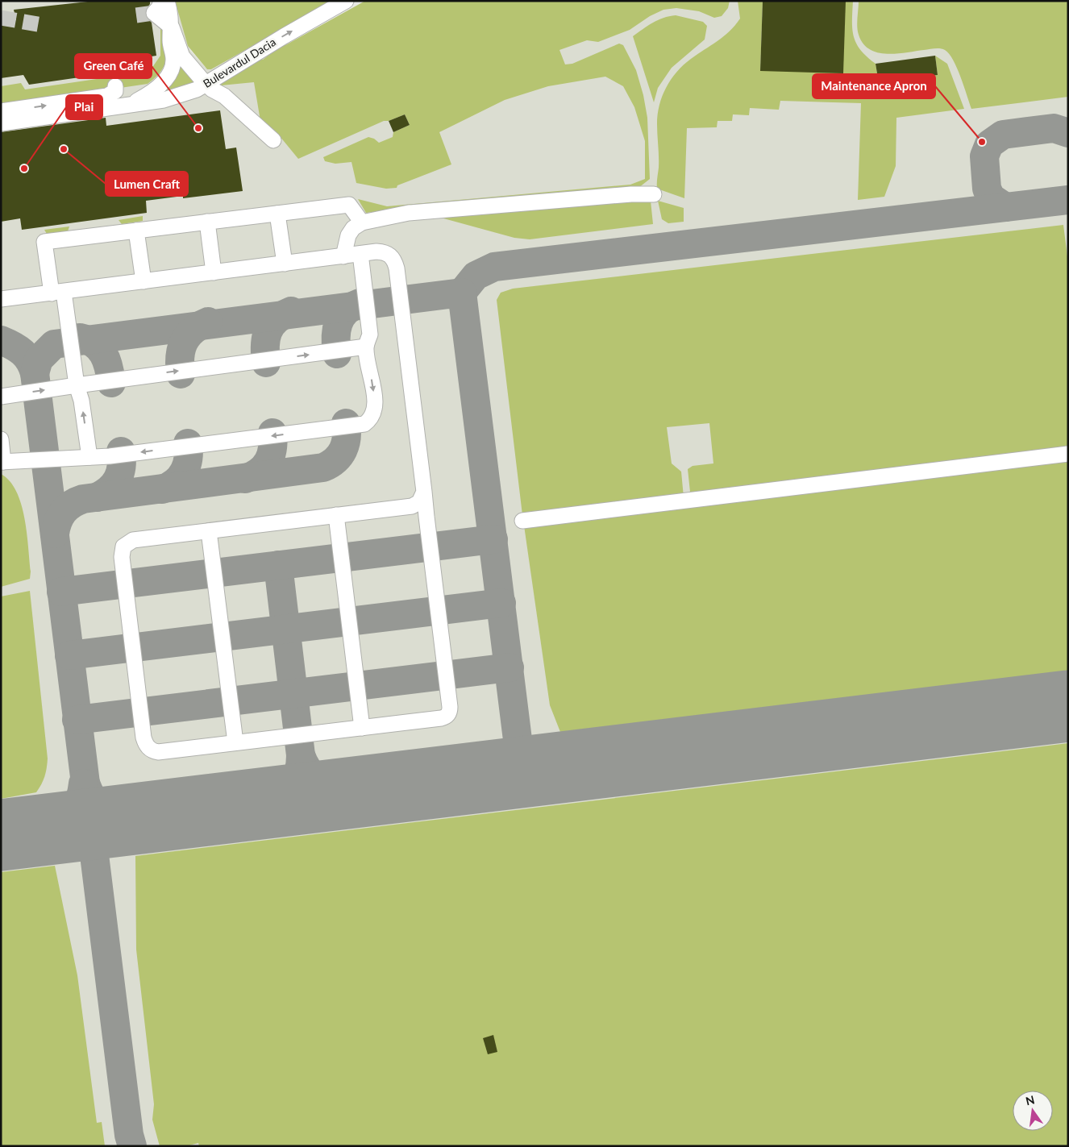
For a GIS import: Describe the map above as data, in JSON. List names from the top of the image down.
{
  "streets": {
    "lane": ["Bulevardul Dacia"]
  },
  "places": [
    "Green Café",
    "Maintenance Apron",
    "Lumen Craft",
    "Plai"
  ],
  "north": "top"
}
